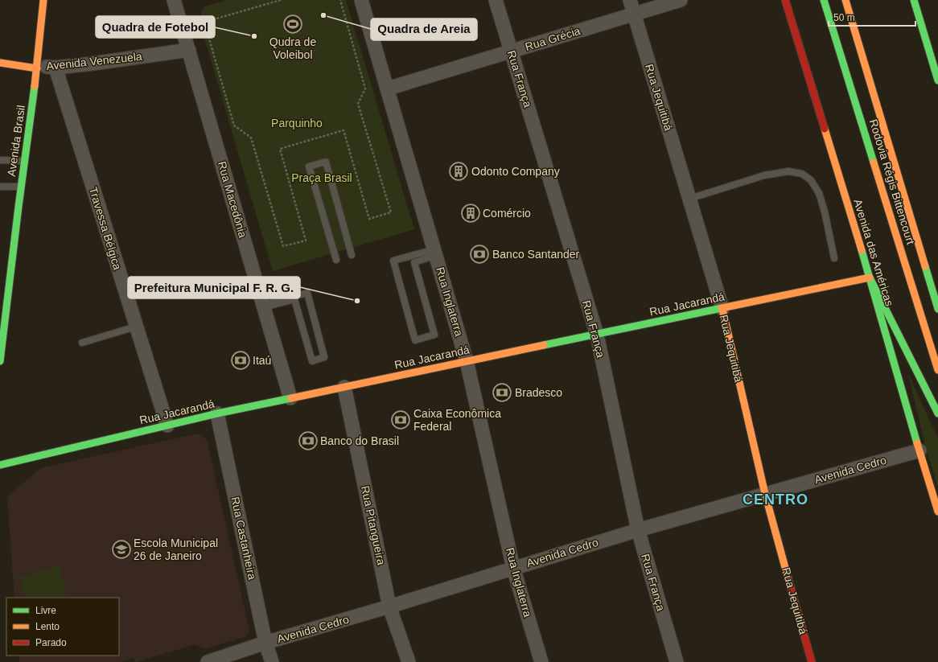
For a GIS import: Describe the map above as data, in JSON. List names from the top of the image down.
{
  "streets": {
    "main road": [
      "Avenida Venezuela",
      "Rua Jequitibá",
      "Avenida Brasil",
      "Rodovia Régis Bittencourt",
      "Avenida das Américas",
      "Rua Jacarandá"
    ],
    "street": [
      "Rua Grécia",
      "Rua França",
      "Rua Macedônia",
      "Travessa Bélgica",
      "Rua Inglaterra",
      "Avenida Cedro",
      "Rua Pitangueira",
      "Rua Castanheira"
    ]
  },
  "crossings": [
    ["Rua Grécia", "Rua França"],
    ["Rua Grécia", "Rua Jequitibá"],
    ["Rua Grécia", "Rua Inglaterra"],
    ["Avenida Venezuela", "Avenida Brasil"],
    ["Avenida Venezuela", "Rua Macedônia"],
    ["Avenida Venezuela", "Travessa Bélgica"],
    ["Rua França", "Rua Jacarandá"],
    ["Rua França", "Avenida Cedro"],
    ["Rua Jequitibá", "Rua Jacarandá"],
    ["Rua Jequitibá", "Avenida Cedro"],
    ["Rua Macedônia", "Rua Jacarandá"],
    ["Travessa Bélgica", "Rua Jacarandá"],
    ["Avenida das Américas", "Rua Jacarandá"],
    ["Avenida das Américas", "Avenida Cedro"],
    ["Rua Inglaterra", "Rua Jacarandá"],
    ["Rua Inglaterra", "Avenida Cedro"],
    ["Rua Jacarandá", "Rua Pitangueira"],
    ["Rua Jacarandá", "Rua Castanheira"],
    ["Avenida Cedro", "Rua Pitangueira"],
    ["Avenida Cedro", "Rua Castanheira"]
  ],
  "districts": ["CENTRO"],
  "parks": ["Parquinho", "Praça Brasil"],
  "places": {
    "other": ["Quadra de Areia", "Quadra de Fotebol", "Prefeitura Municipal F. R. G."],
    "sports": ["Qudra de Voleibol"],
    "building": ["Odonto Company", "Comércio"],
    "bank": [
      "Banco Santander",
      "Itaú",
      "Bradesco",
      "Caixa Econômica Federal",
      "Banco do Brasil"
    ],
    "school or university": ["Escola Municipal 26 de Janeiro"]
  },
  "legend": ["Livre", "Lento", "Parado"],
  "scale_bar": "50 m"
}
